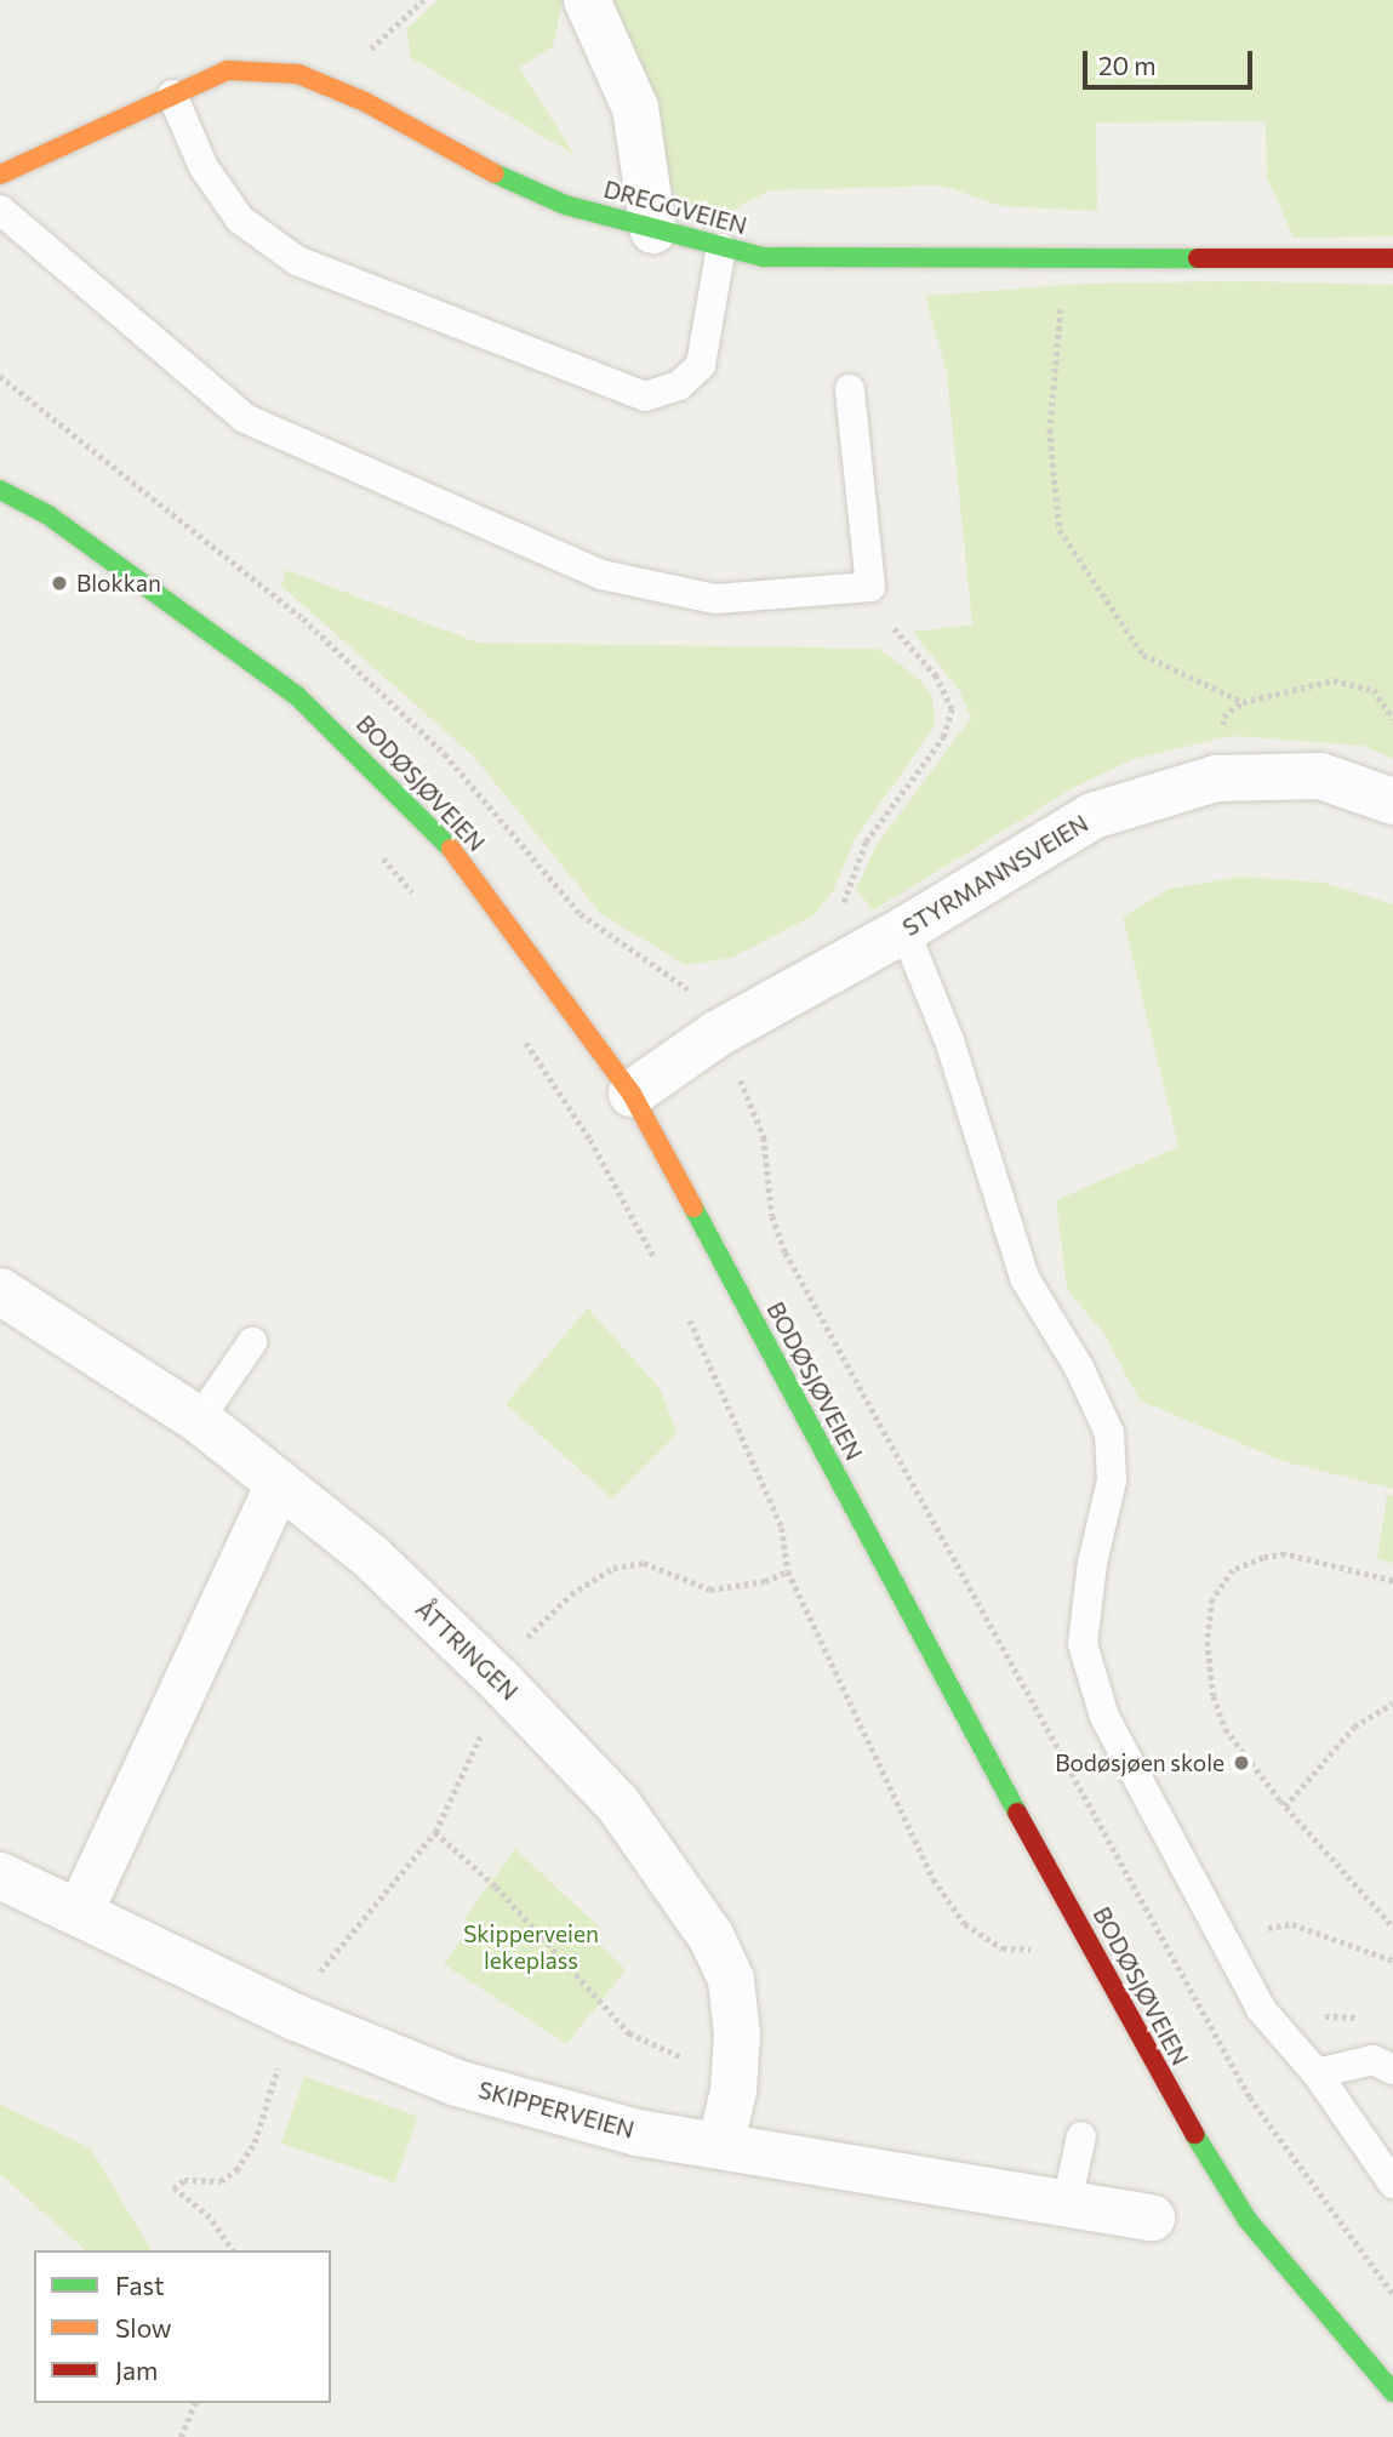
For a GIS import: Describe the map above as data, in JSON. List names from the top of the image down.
{
  "streets": {
    "street": [
      "DREGGVEIEN",
      "BODØSJØVEIEN",
      "STYRMANNSVEIEN",
      "ÅTTRINGEN",
      "SKIPPERVEIEN"
    ]
  },
  "crossings": [
    ["BODØSJØVEIEN", "STYRMANNSVEIEN"],
    ["ÅTTRINGEN", "SKIPPERVEIEN"]
  ],
  "parks": ["Skipperveien lekeplass"],
  "places": ["Blokkan", "Bodøsjøen skole"],
  "legend": ["Fast", "Slow", "Jam"],
  "scale_bar": "20 m"
}
